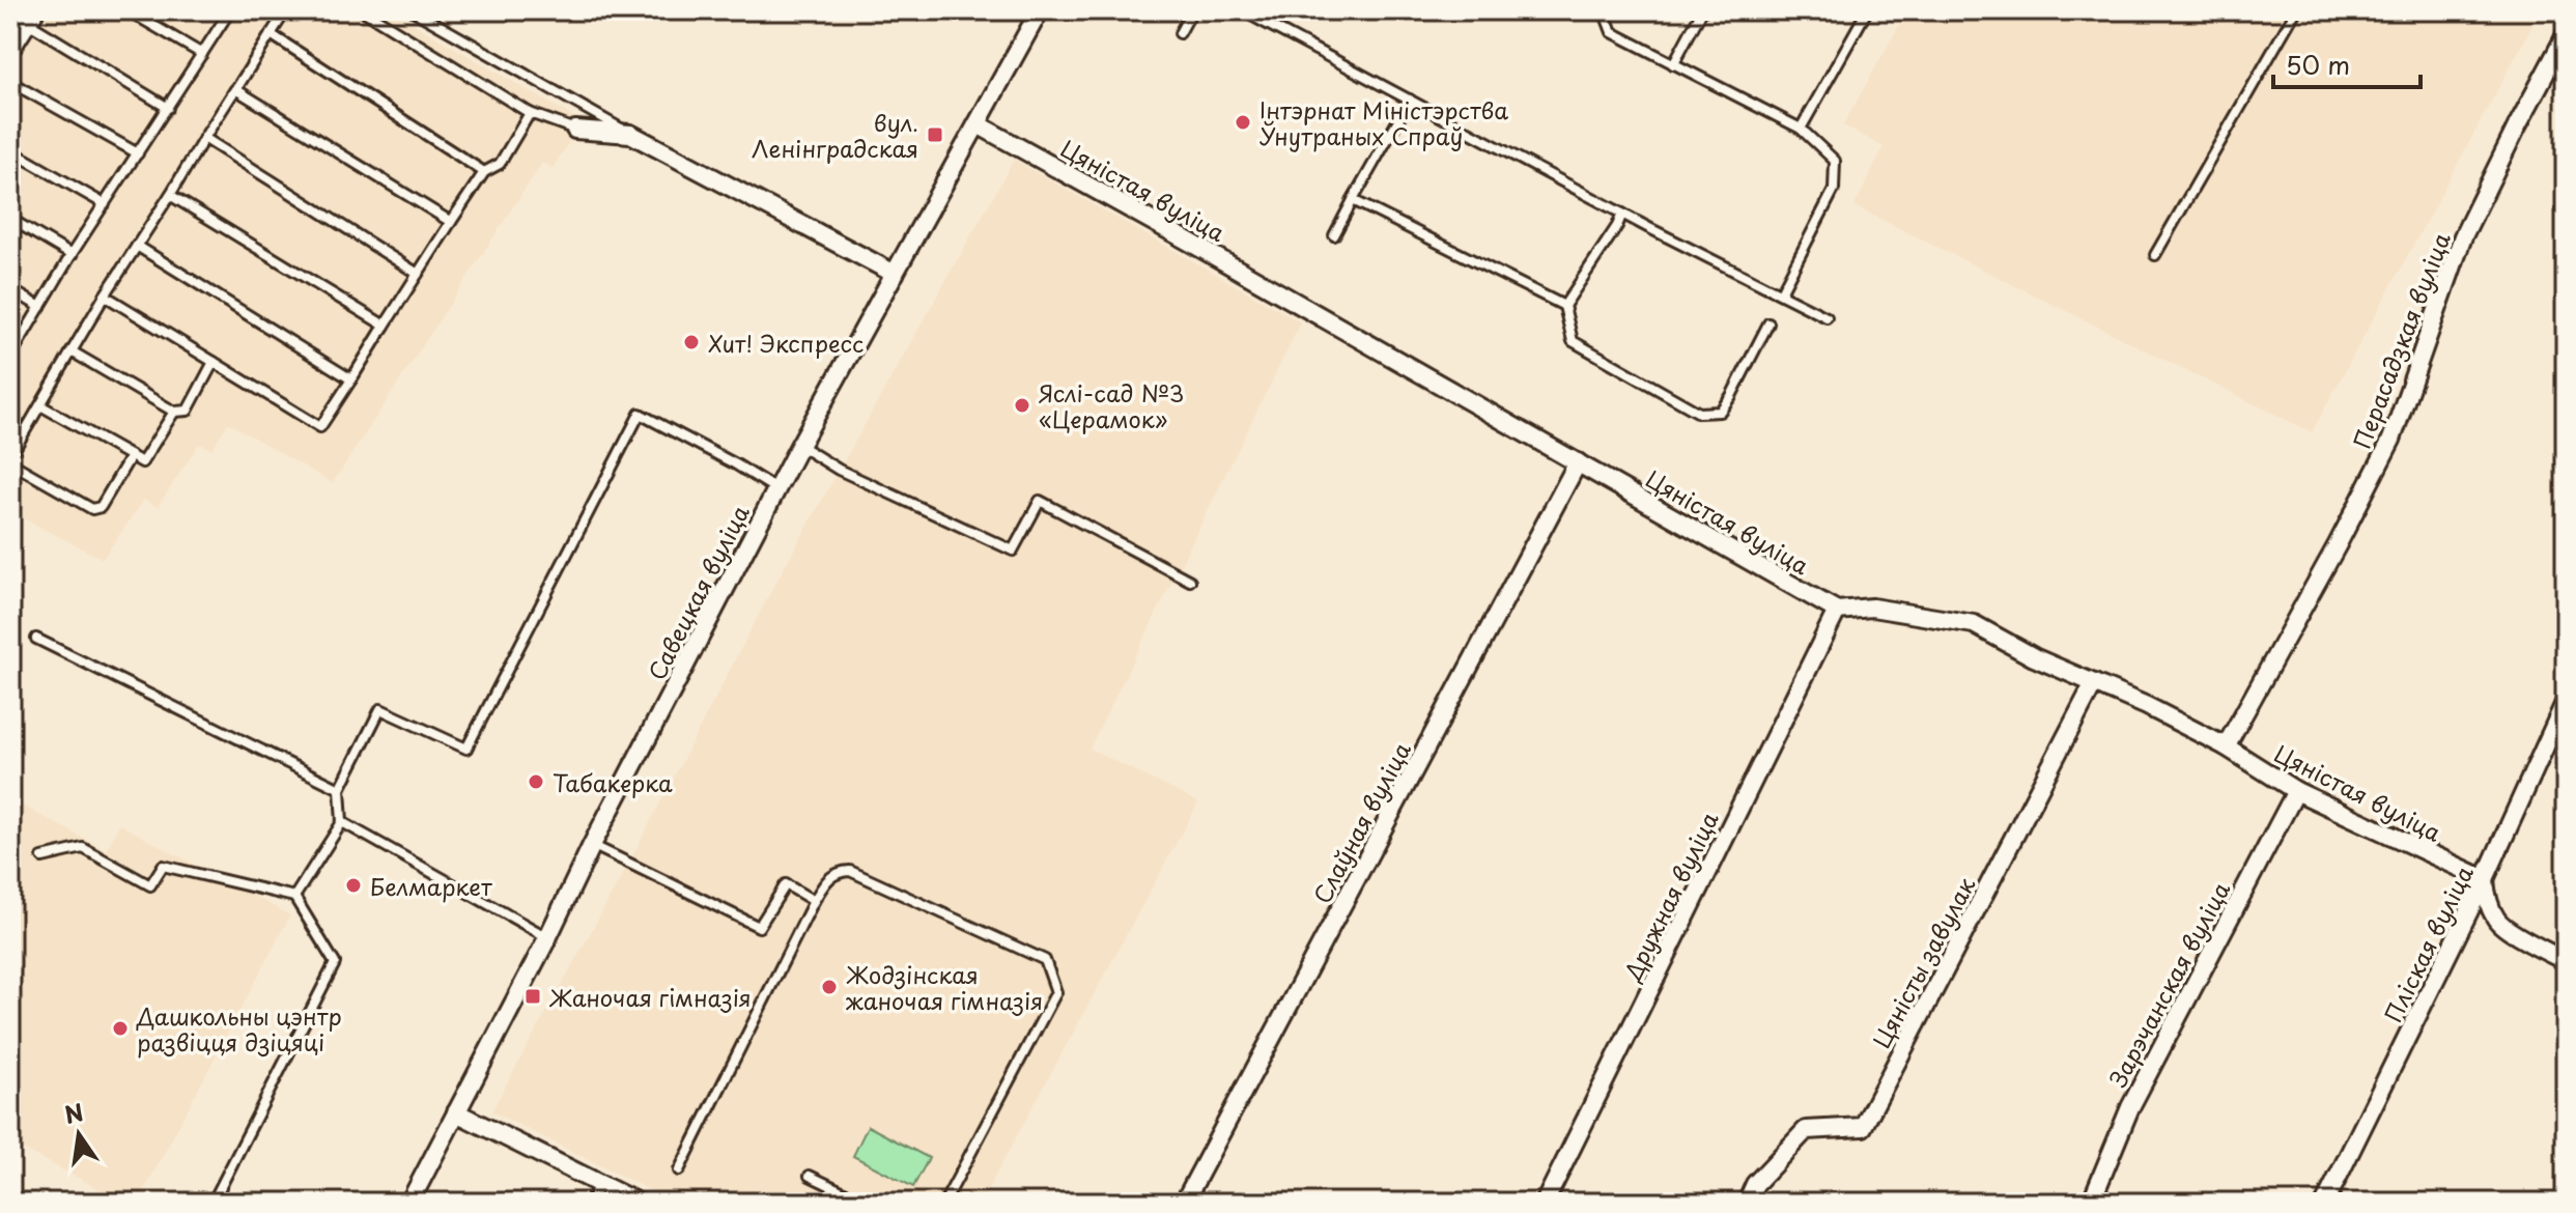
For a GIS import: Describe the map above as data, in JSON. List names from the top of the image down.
{
  "streets": {
    "street": [
      "Цяністая вуліца",
      "Перасадзкая вуліца",
      "Савецкая вуліца",
      "Слаўная вуліца",
      "Дружная вуліца",
      "Пліская вуліца",
      "Цяністы завулак",
      "Зарэчанская вуліца"
    ]
  },
  "crossings": [
    ["Цяністая вуліца", "Перасадзкая вуліца"],
    ["Цяністая вуліца", "Савецкая вуліца"],
    ["Цяністая вуліца", "Слаўная вуліца"],
    ["Цяністая вуліца", "Дружная вуліца"],
    ["Цяністая вуліца", "Пліская вуліца"],
    ["Цяністая вуліца", "Цяністы завулак"],
    ["Цяністая вуліца", "Зарэчанская вуліца"]
  ],
  "places": {
    "other": [
      "Інтэрнат Міністэрства Ўнутраных Спраў",
      "Хит! Экспресс",
      "Яслі-сад №3 «Церамок»",
      "Табакерка",
      "Белмаркет",
      "Жодзінская жаночая гімназія",
      "Дашкольны цэнтр развіцця дзіцяці"
    ],
    "transit": ["вул. Ленінградская", "Жаночая гімназія"]
  },
  "scale_bar": "50 m",
  "north": "top"
}
